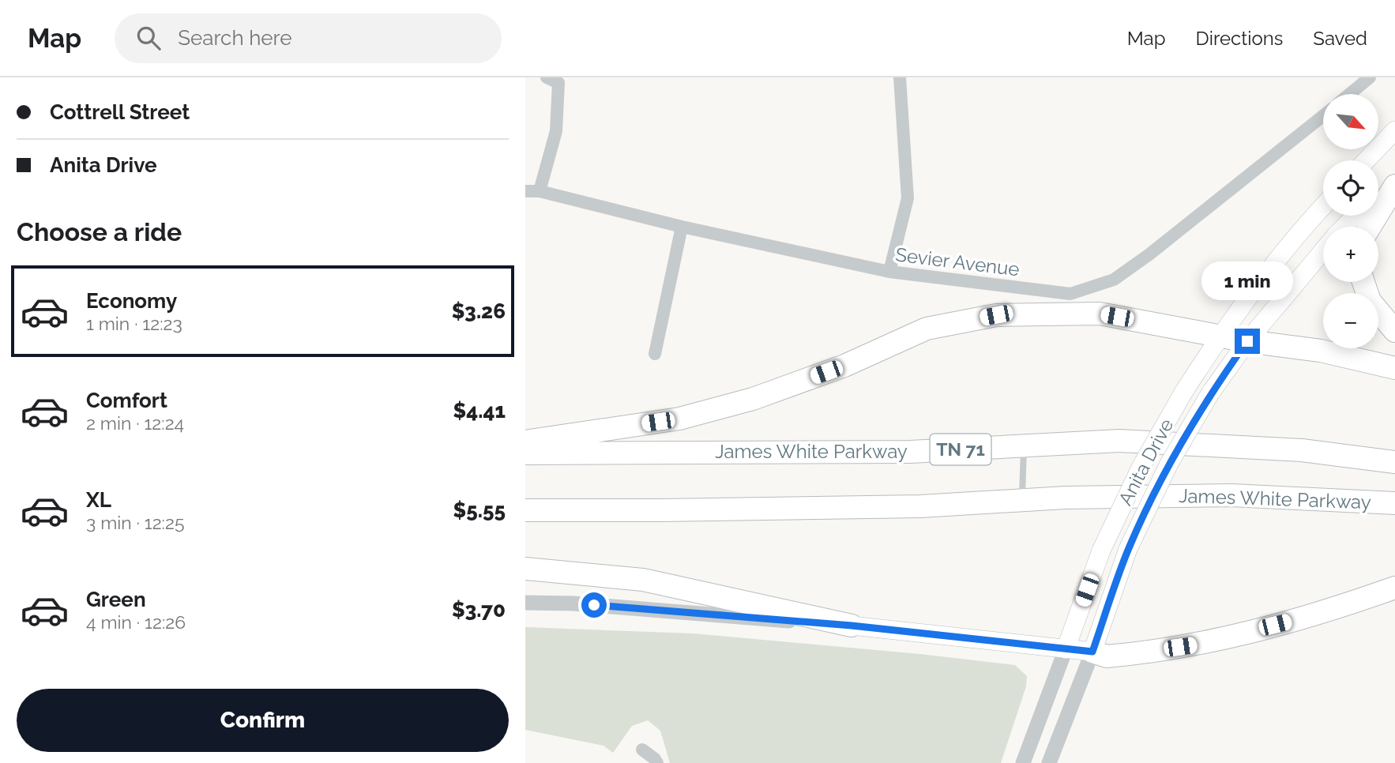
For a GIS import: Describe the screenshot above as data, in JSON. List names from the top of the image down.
{
  "streets": {
    "highway": ["TN 71", "James White Parkway"],
    "main road": ["Anita Drive"],
    "street": ["Sevier Avenue"]
  },
  "north": "bottom right",
  "page": {
    "header": "Map",
    "search": "Search here",
    "nav": ["Map", "Directions", "Saved"],
    "banner": ["Cottrell Street", "Anita Drive"],
    "map_buttons": ["+", "−"],
    "heading": "Choose a ride",
    "bubble": "1 min",
    "list": [
      {
        "name": "Economy",
        "note": "1 min · 12:23",
        "value": "$3.26"
      },
      {
        "name": "Comfort",
        "note": "2 min · 12:24",
        "value": "$4.41"
      },
      {
        "name": "XL",
        "note": "3 min · 12:25",
        "value": "$5.55"
      },
      {
        "name": "Green",
        "note": "4 min · 12:26",
        "value": "$3.70"
      }
    ],
    "buttons": "Confirm"
  }
}
